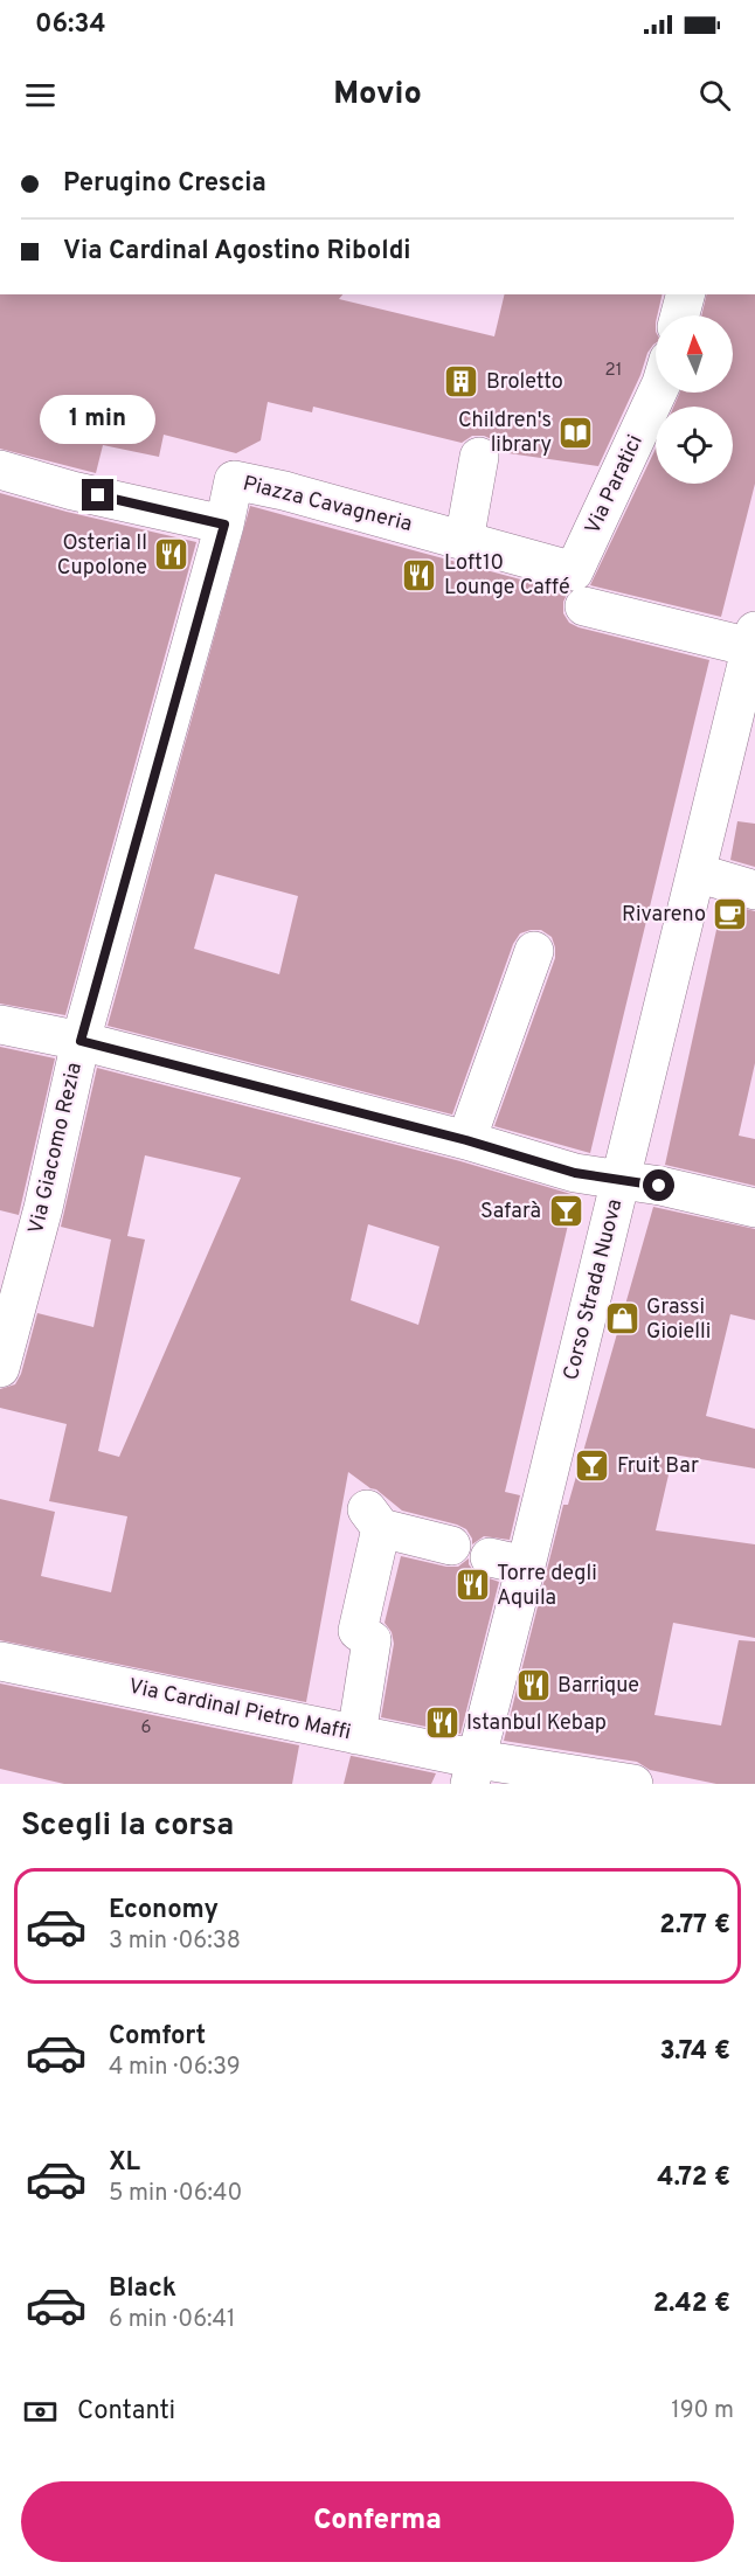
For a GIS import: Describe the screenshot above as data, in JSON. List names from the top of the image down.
{
  "streets": {
    "street": [
      "Via Paratici",
      "Piazza Cavagneria",
      "Via Giacomo Rezia",
      "Corso Strada Nuova",
      "Via Cardinal Pietro Maffi"
    ]
  },
  "crossings": [
    ["Via Paratici", "Piazza Cavagneria"],
    ["Piazza Cavagneria", "Via Giacomo Rezia"],
    ["Piazza Cavagneria", "Corso Strada Nuova"],
    ["Corso Strada Nuova", "Via Cardinal Pietro Maffi"]
  ],
  "places": {
    "building": ["Broletto"],
    "library": ["Children's library"],
    "restaurant": [
      "Osteria Il Cupolone",
      "Loft10 Lounge Caffé",
      "Torre degli Aquila",
      "Barrique",
      "Istanbul Kebap"
    ],
    "cafe": ["Rivareno"],
    "bar": ["Safarà", "Fruit Bar"],
    "shop": ["Grassi Gioielli"]
  },
  "house_numbers": ["21", "6"],
  "north": "top",
  "page": {
    "status": "06:34",
    "header": "Movio",
    "banner": ["Perugino Crescia", "Via Cardinal Agostino Riboldi"],
    "bubble": "1 min",
    "heading": "Scegli la corsa",
    "list": [
      {
        "name": "Economy",
        "note": "3 min · 06:38",
        "value": "2.77 €"
      },
      {
        "name": "Comfort",
        "note": "4 min · 06:39",
        "value": "3.74 €"
      },
      {
        "name": "XL",
        "note": "5 min · 06:40",
        "value": "4.72 €"
      },
      {
        "name": "Black",
        "note": "6 min · 06:41",
        "value": "2.42 €"
      }
    ],
    "pay": ["Contanti", "190 m"],
    "buttons": "Conferma"
  }
}
